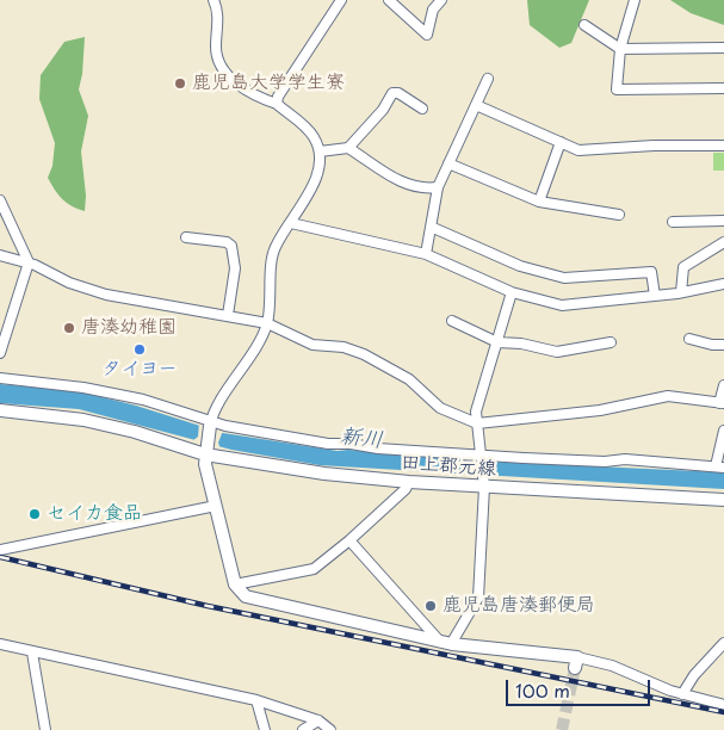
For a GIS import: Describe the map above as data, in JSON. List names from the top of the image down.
{
  "streets": {
    "street": ["田上郡元線"]
  },
  "water": ["新川"],
  "places": [
    "鹿児島大学学生寮",
    "唐湊幼稚園",
    "タイヨー",
    "セイカ食品",
    "鹿児島唐湊郵便局"
  ],
  "scale_bar": "100 m"
}
